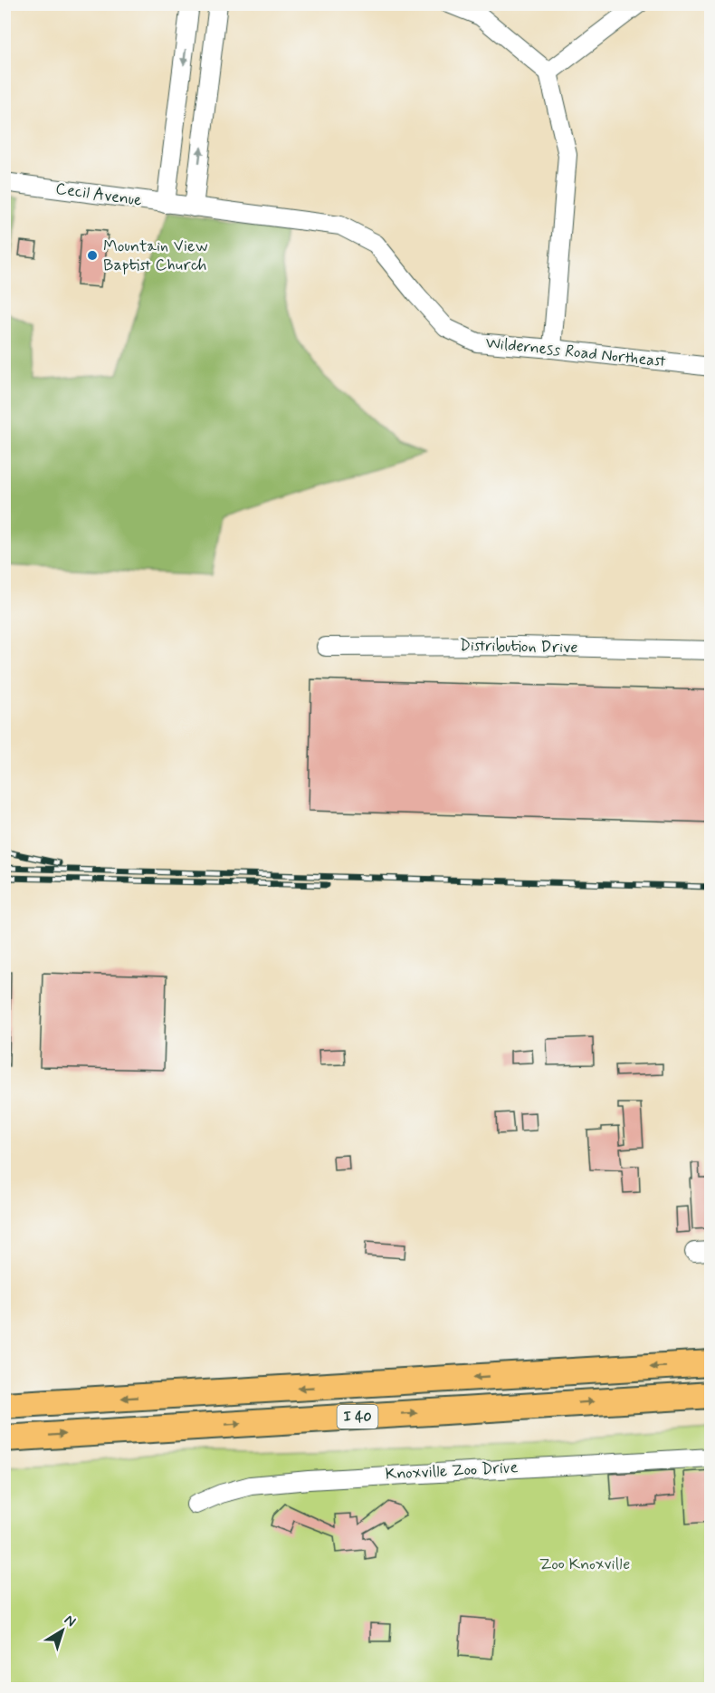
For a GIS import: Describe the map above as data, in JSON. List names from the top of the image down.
{
  "streets": {
    "highway": ["I 40"],
    "street": [
      "Cecil Avenue",
      "Wilderness Road Northeast",
      "Distribution Drive",
      "Knoxville Zoo Drive"
    ]
  },
  "crossings": [
    ["Cecil Avenue", "Wilderness Road Northeast"]
  ],
  "parks": ["Zoo Knoxville"],
  "places": ["Mountain View Baptist Church"],
  "north": "top right"
}
